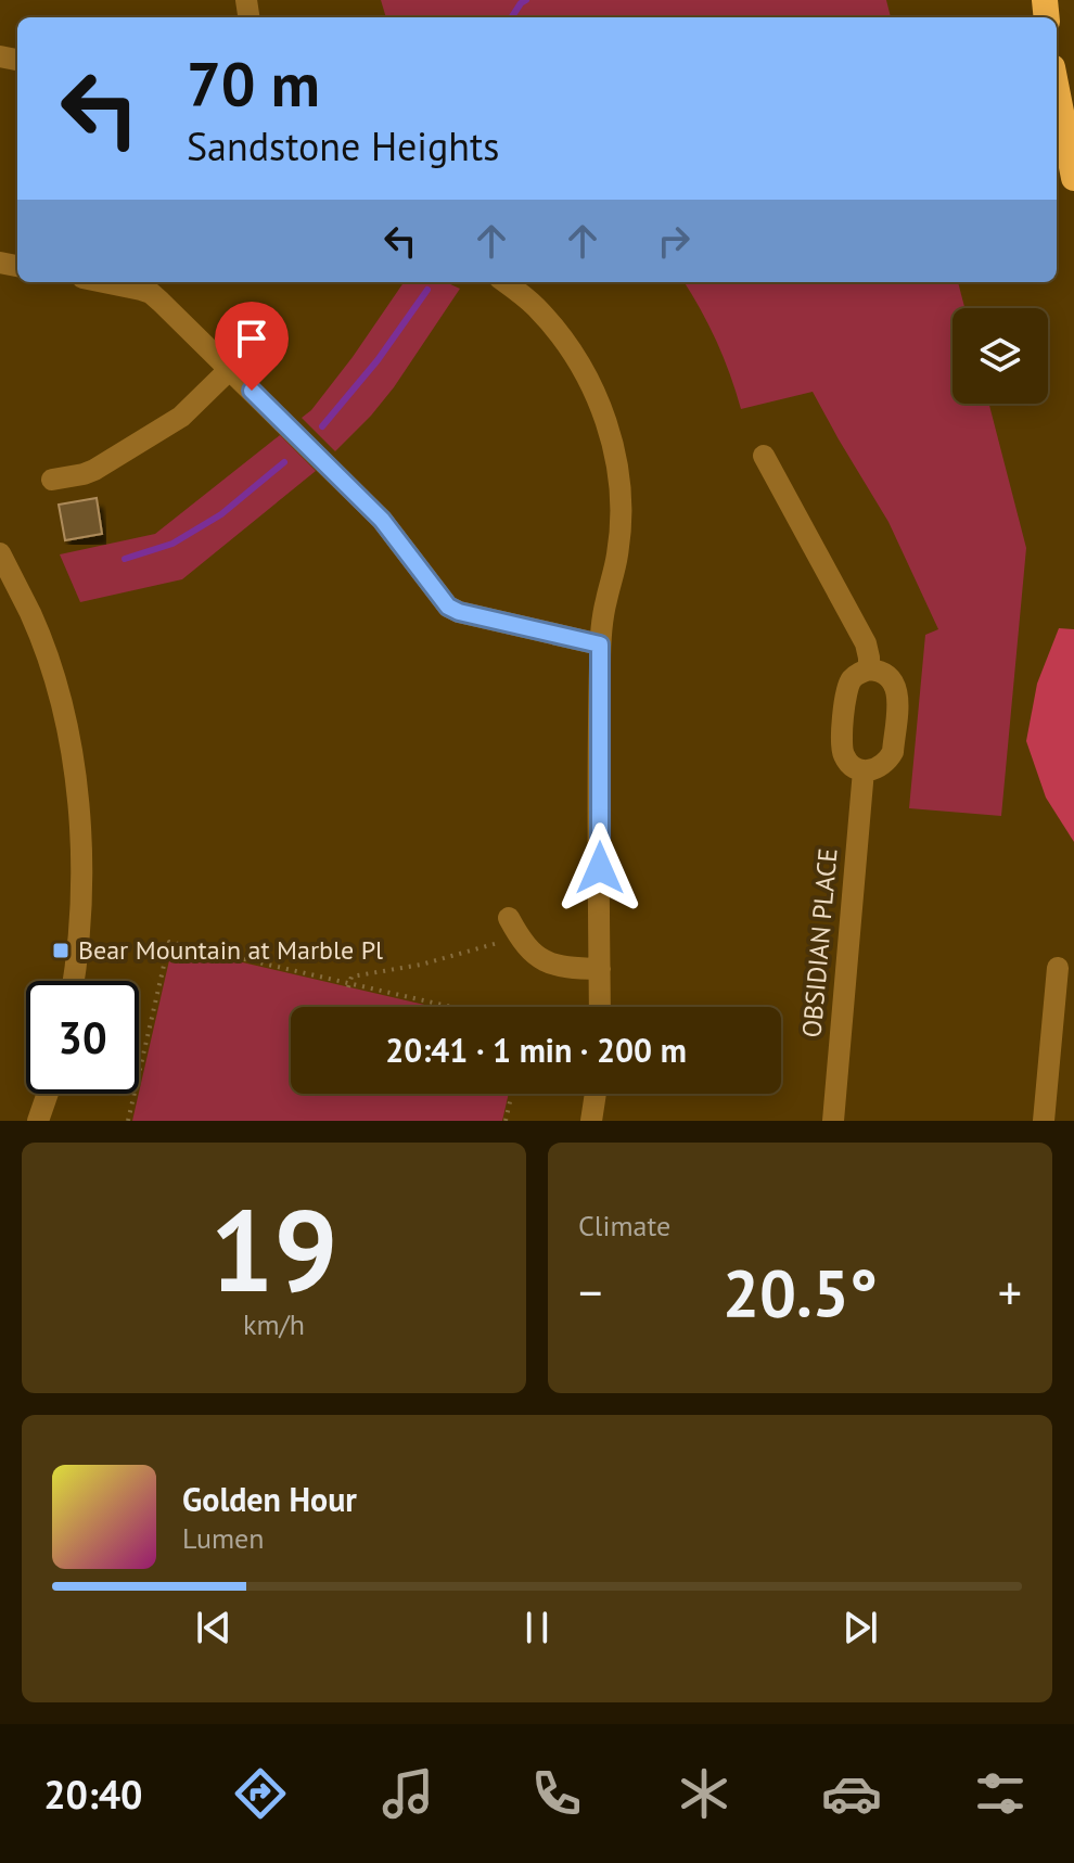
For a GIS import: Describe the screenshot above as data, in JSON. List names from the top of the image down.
{
  "streets": {
    "street": ["OBSIDIAN PLACE"]
  },
  "places": {
    "transit": ["Bear Mountain at Marble Pl"]
  },
  "page": {
    "turn": ["70 m", "Sandstone Heights"],
    "limit": "30",
    "trip": "20:41 · 1 min · 200 m",
    "tile": [
      ["19", "km/h"],
      "Climate"
    ],
    "heat": ["−", "20.5°", "+"],
    "song": ["Golden Hour", "Lumen"],
    "tabs": "20:40"
  }
}
